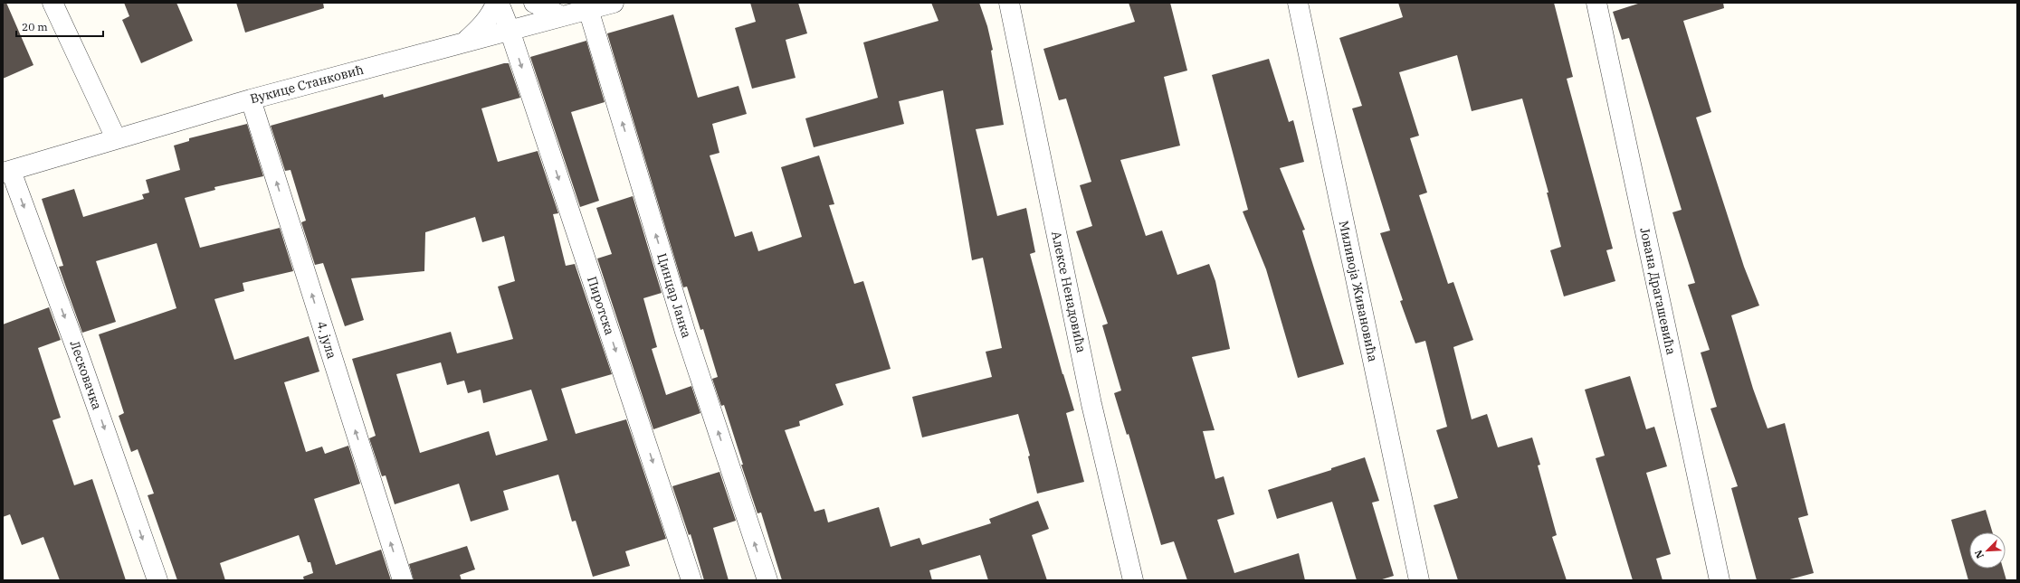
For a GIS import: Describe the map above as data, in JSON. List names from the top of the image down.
{
  "streets": {
    "street": [
      "Вукице Станковић",
      "Миливоја Живановића",
      "Јована Драгашевића",
      "Алексе Ненадовића",
      "Цинцар Јанка",
      "Пиротска",
      "4. јула",
      "Лесковачка"
    ]
  },
  "crossings": [
    ["Вукице Станковић", "Цинцар Јанка"],
    ["Вукице Станковић", "Пиротска"],
    ["Вукице Станковић", "4. јула"],
    ["Вукице Станковић", "Лесковачка"]
  ],
  "one_way": [
    "Цинцар Јанка",
    "Пиротска",
    "4. јула",
    "Лесковачка"
  ],
  "scale_bar": "20 m",
  "north": "bottom left"
}
